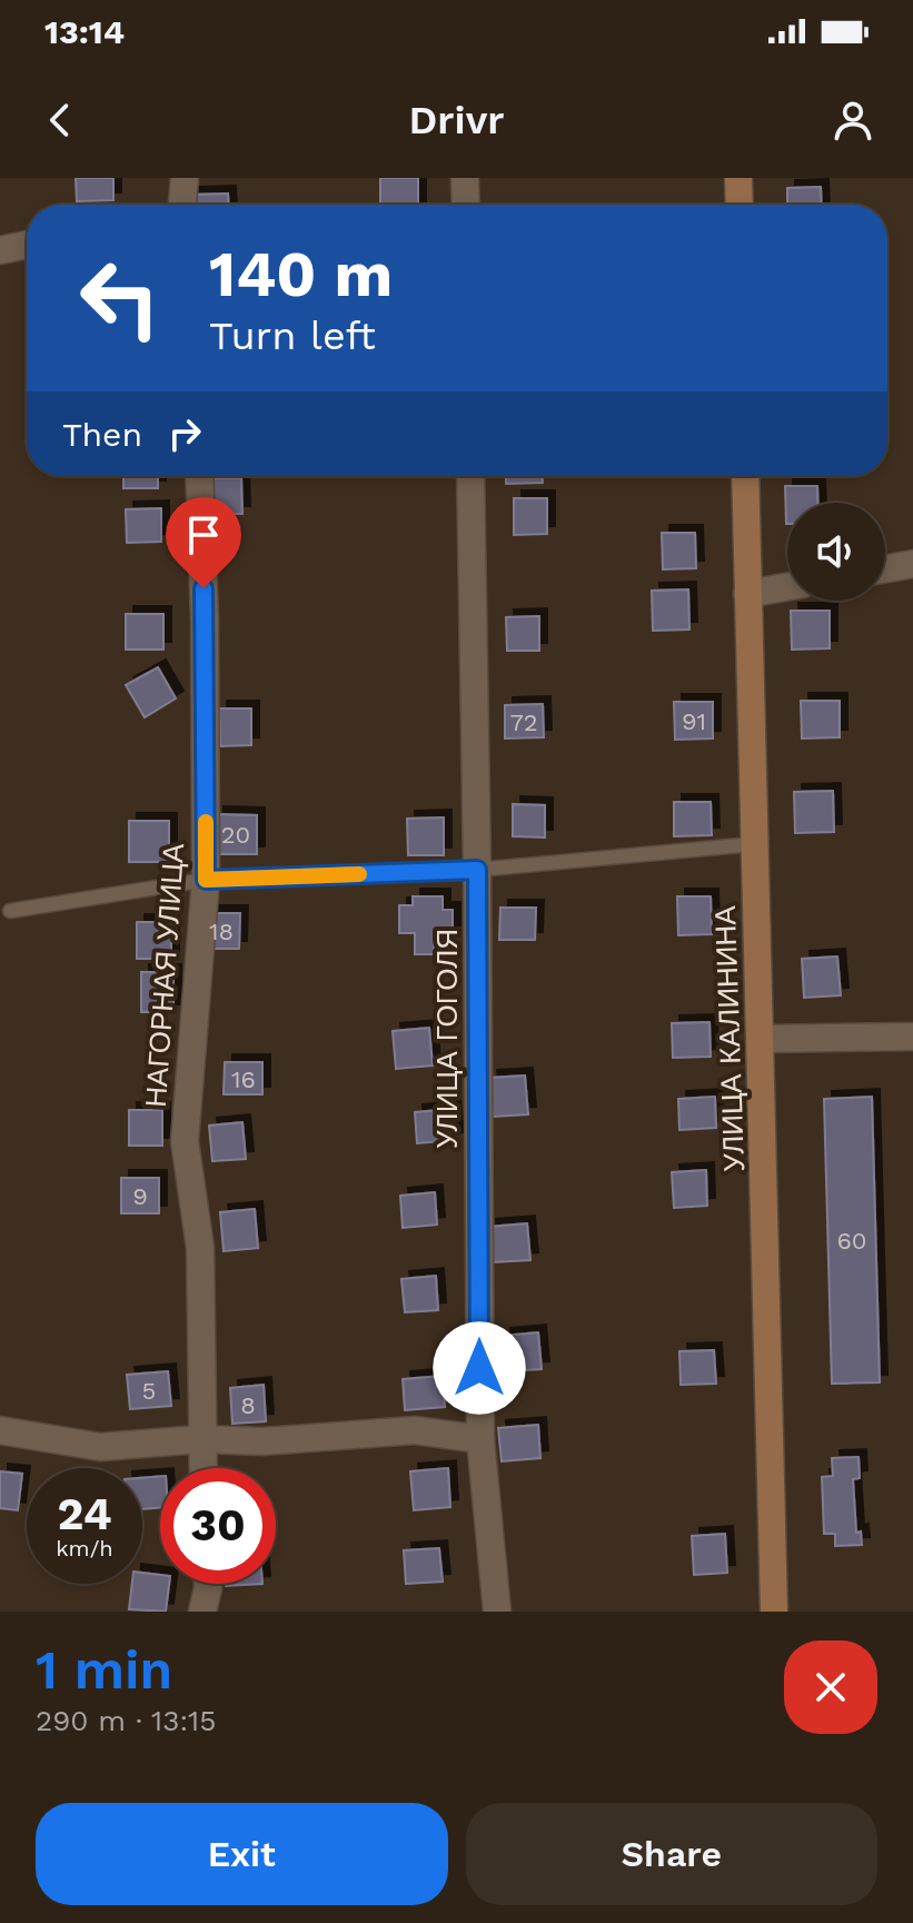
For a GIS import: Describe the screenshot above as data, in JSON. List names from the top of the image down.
{
  "streets": {
    "street": ["НАГОРНАЯ УЛИЦА", "УЛИЦА ГОГОЛЯ", "УЛИЦА КАЛИНИНА"]
  },
  "house_numbers": [
    "91",
    "72",
    "20",
    "18",
    "16",
    "9",
    "60",
    "5",
    "8"
  ],
  "page": {
    "status": "13:14",
    "header": "Drivr",
    "turn": ["140 m", "Turn left"],
    "then": "Then",
    "speed": "24 km/h",
    "limit": "30",
    "heading": ["1 min", "290 m · 13:15"],
    "buttons": ["Exit", "Share"]
  }
}
